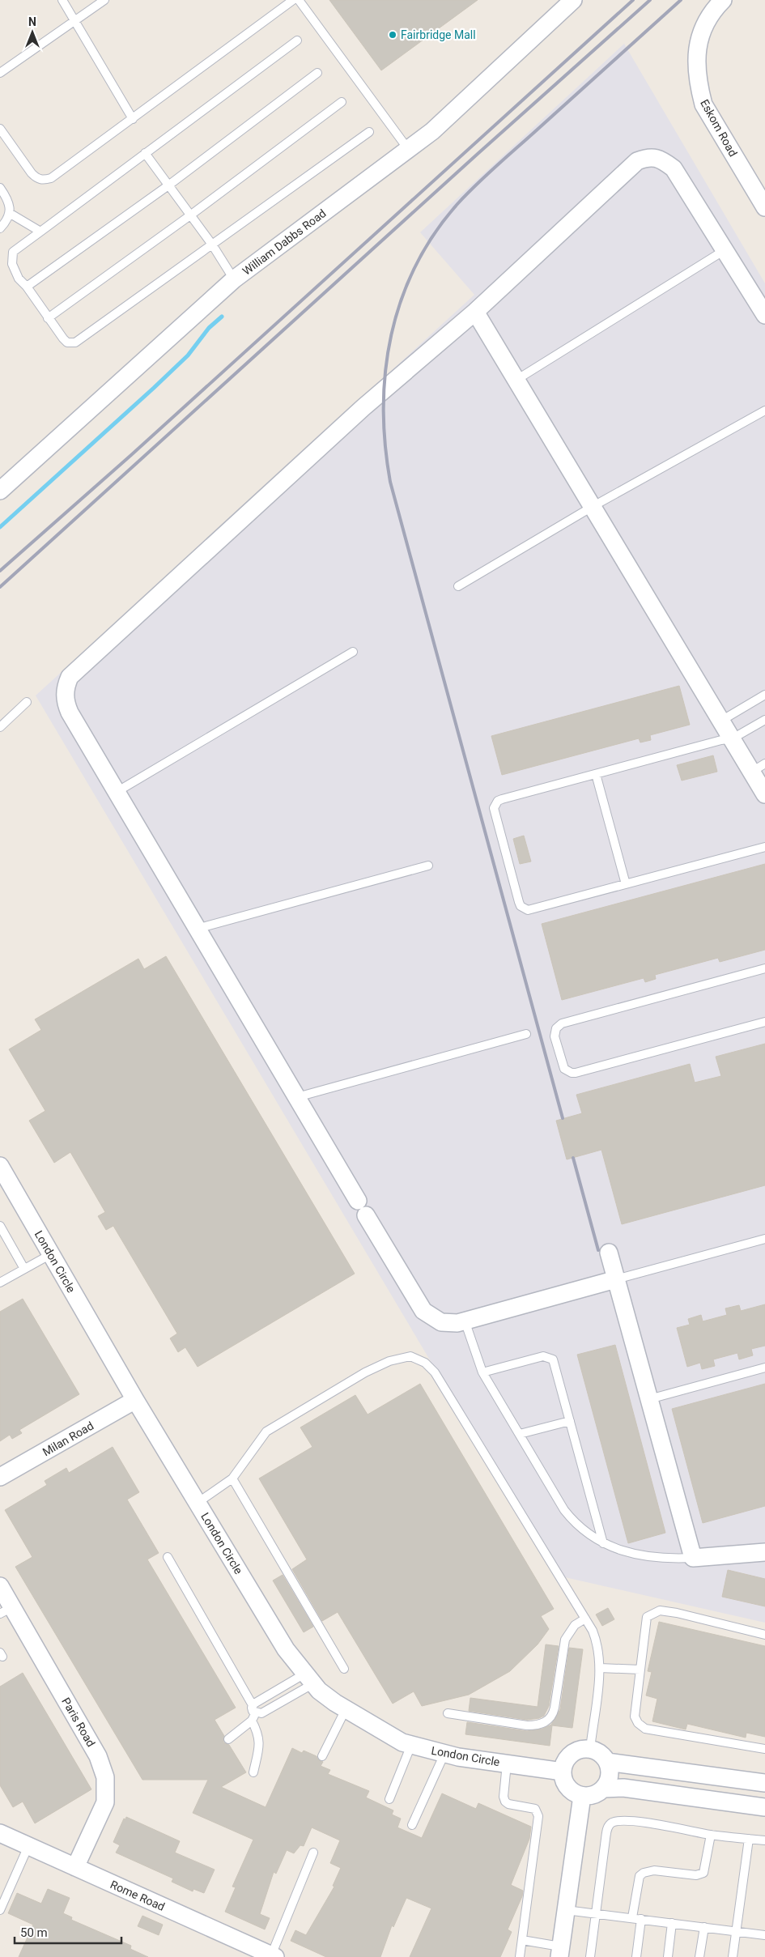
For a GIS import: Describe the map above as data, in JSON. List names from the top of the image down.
{
  "streets": {
    "street": [
      "Eskom Road",
      "William Dabbs Road",
      "London Circle",
      "Milan Road",
      "Paris Road",
      "Rome Road"
    ]
  },
  "crossings": [
    ["London Circle", "Milan Road"],
    ["Paris Road", "Rome Road"]
  ],
  "places": ["Fairbridge Mall"],
  "scale_bar": "50 m",
  "north": "top"
}
